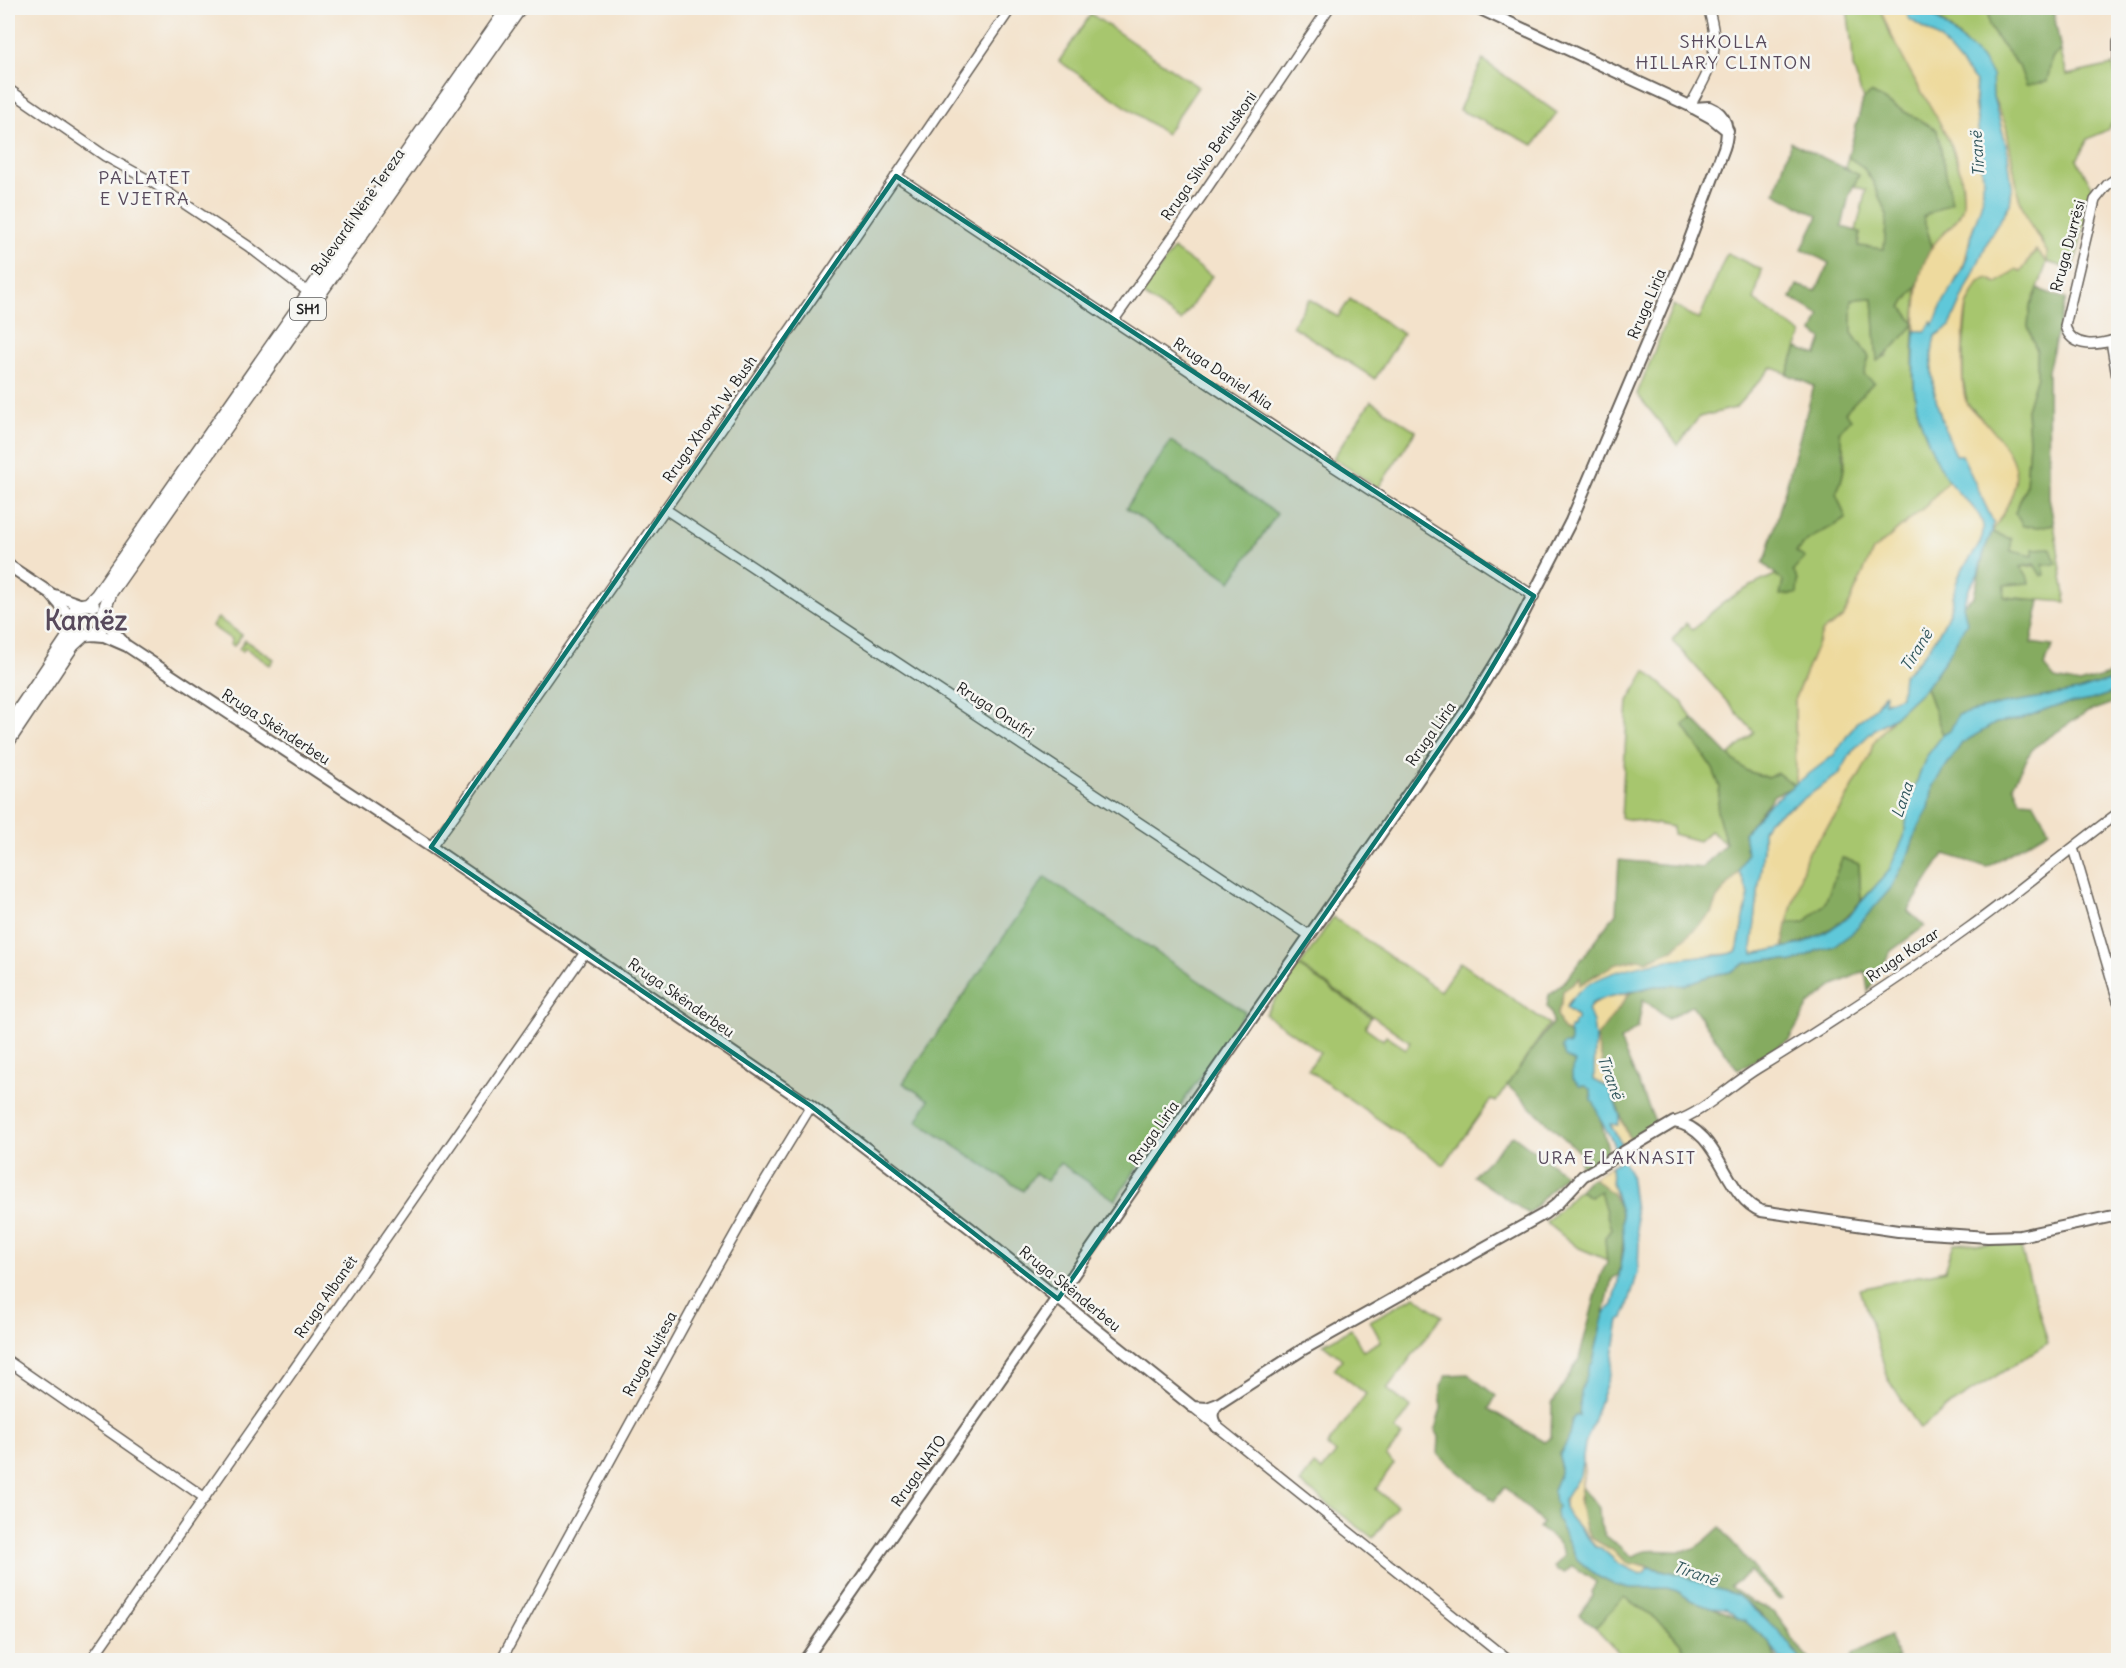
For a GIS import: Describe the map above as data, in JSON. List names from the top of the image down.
{
  "streets": {
    "main road": [
      "Bulevardi Nënë Tereza",
      "Rruga Liria",
      "SH1",
      "Rruga Skënderbeu",
      "Rruga NATO"
    ],
    "street": [
      "Rruga Silvio Berluskoni",
      "Rruga Durrësi",
      "Rruga Daniel Alia",
      "Rruga Xhorxh W. Bush",
      "Rruga Onufri",
      "Rruga Kozar",
      "Rruga Albanët",
      "Rruga Kujtesa"
    ]
  },
  "crossings": [
    ["Rruga Silvio Berluskoni", "Rruga Daniel Alia"],
    ["Bulevardi Nënë Tereza", "Rruga Skënderbeu"],
    ["Rruga Liria", "Rruga Daniel Alia"],
    ["Rruga Liria", "Rruga Onufri"],
    ["Rruga Liria", "Rruga Skënderbeu"],
    ["Rruga Liria", "Rruga NATO"],
    ["Rruga Daniel Alia", "Rruga Xhorxh W. Bush"],
    ["Rruga Xhorxh W. Bush", "Rruga Onufri"],
    ["Rruga Xhorxh W. Bush", "Rruga Skënderbeu"],
    ["Rruga Skënderbeu", "Rruga Albanët"],
    ["Rruga Skënderbeu", "Rruga Kujtesa"],
    ["Rruga Skënderbeu", "Rruga NATO"]
  ],
  "districts": [
    "SHKOLLA HILLARY CLINTON",
    "PALLATET E VJETRA",
    "Kamëz",
    "URA E LAKNASIT"
  ],
  "water": ["Tiranë", "Lana"]
}
